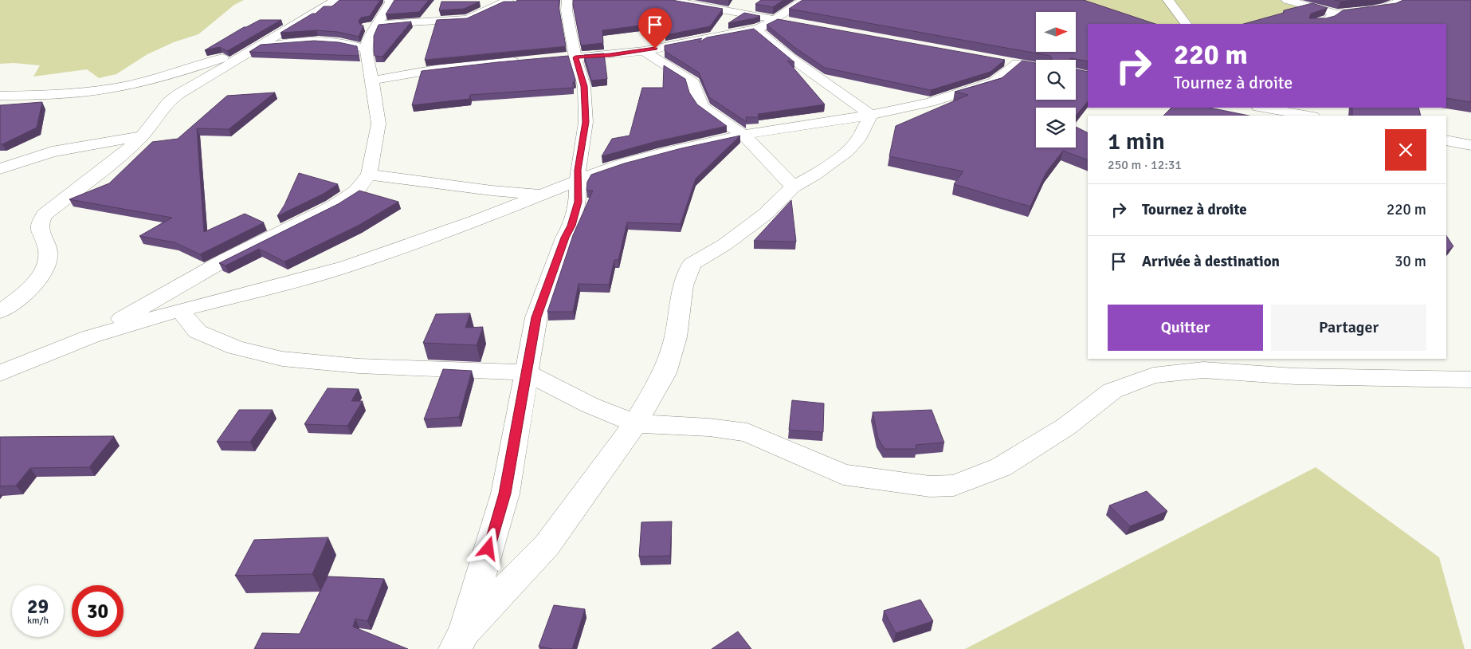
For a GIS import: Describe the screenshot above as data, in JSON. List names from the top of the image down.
{
  "north": "right",
  "page": {
    "turn": ["220 m", "Tournez à droite"],
    "heading": ["1 min", "250 m · 12:31"],
    "list": [
      {
        "name": "Tournez à droite",
        "value": "220 m"
      },
      {
        "name": "Arrivée à destination",
        "value": "30 m"
      }
    ],
    "buttons": ["Quitter", "Partager"],
    "speed": "29 km/h",
    "limit": "30"
  }
}
